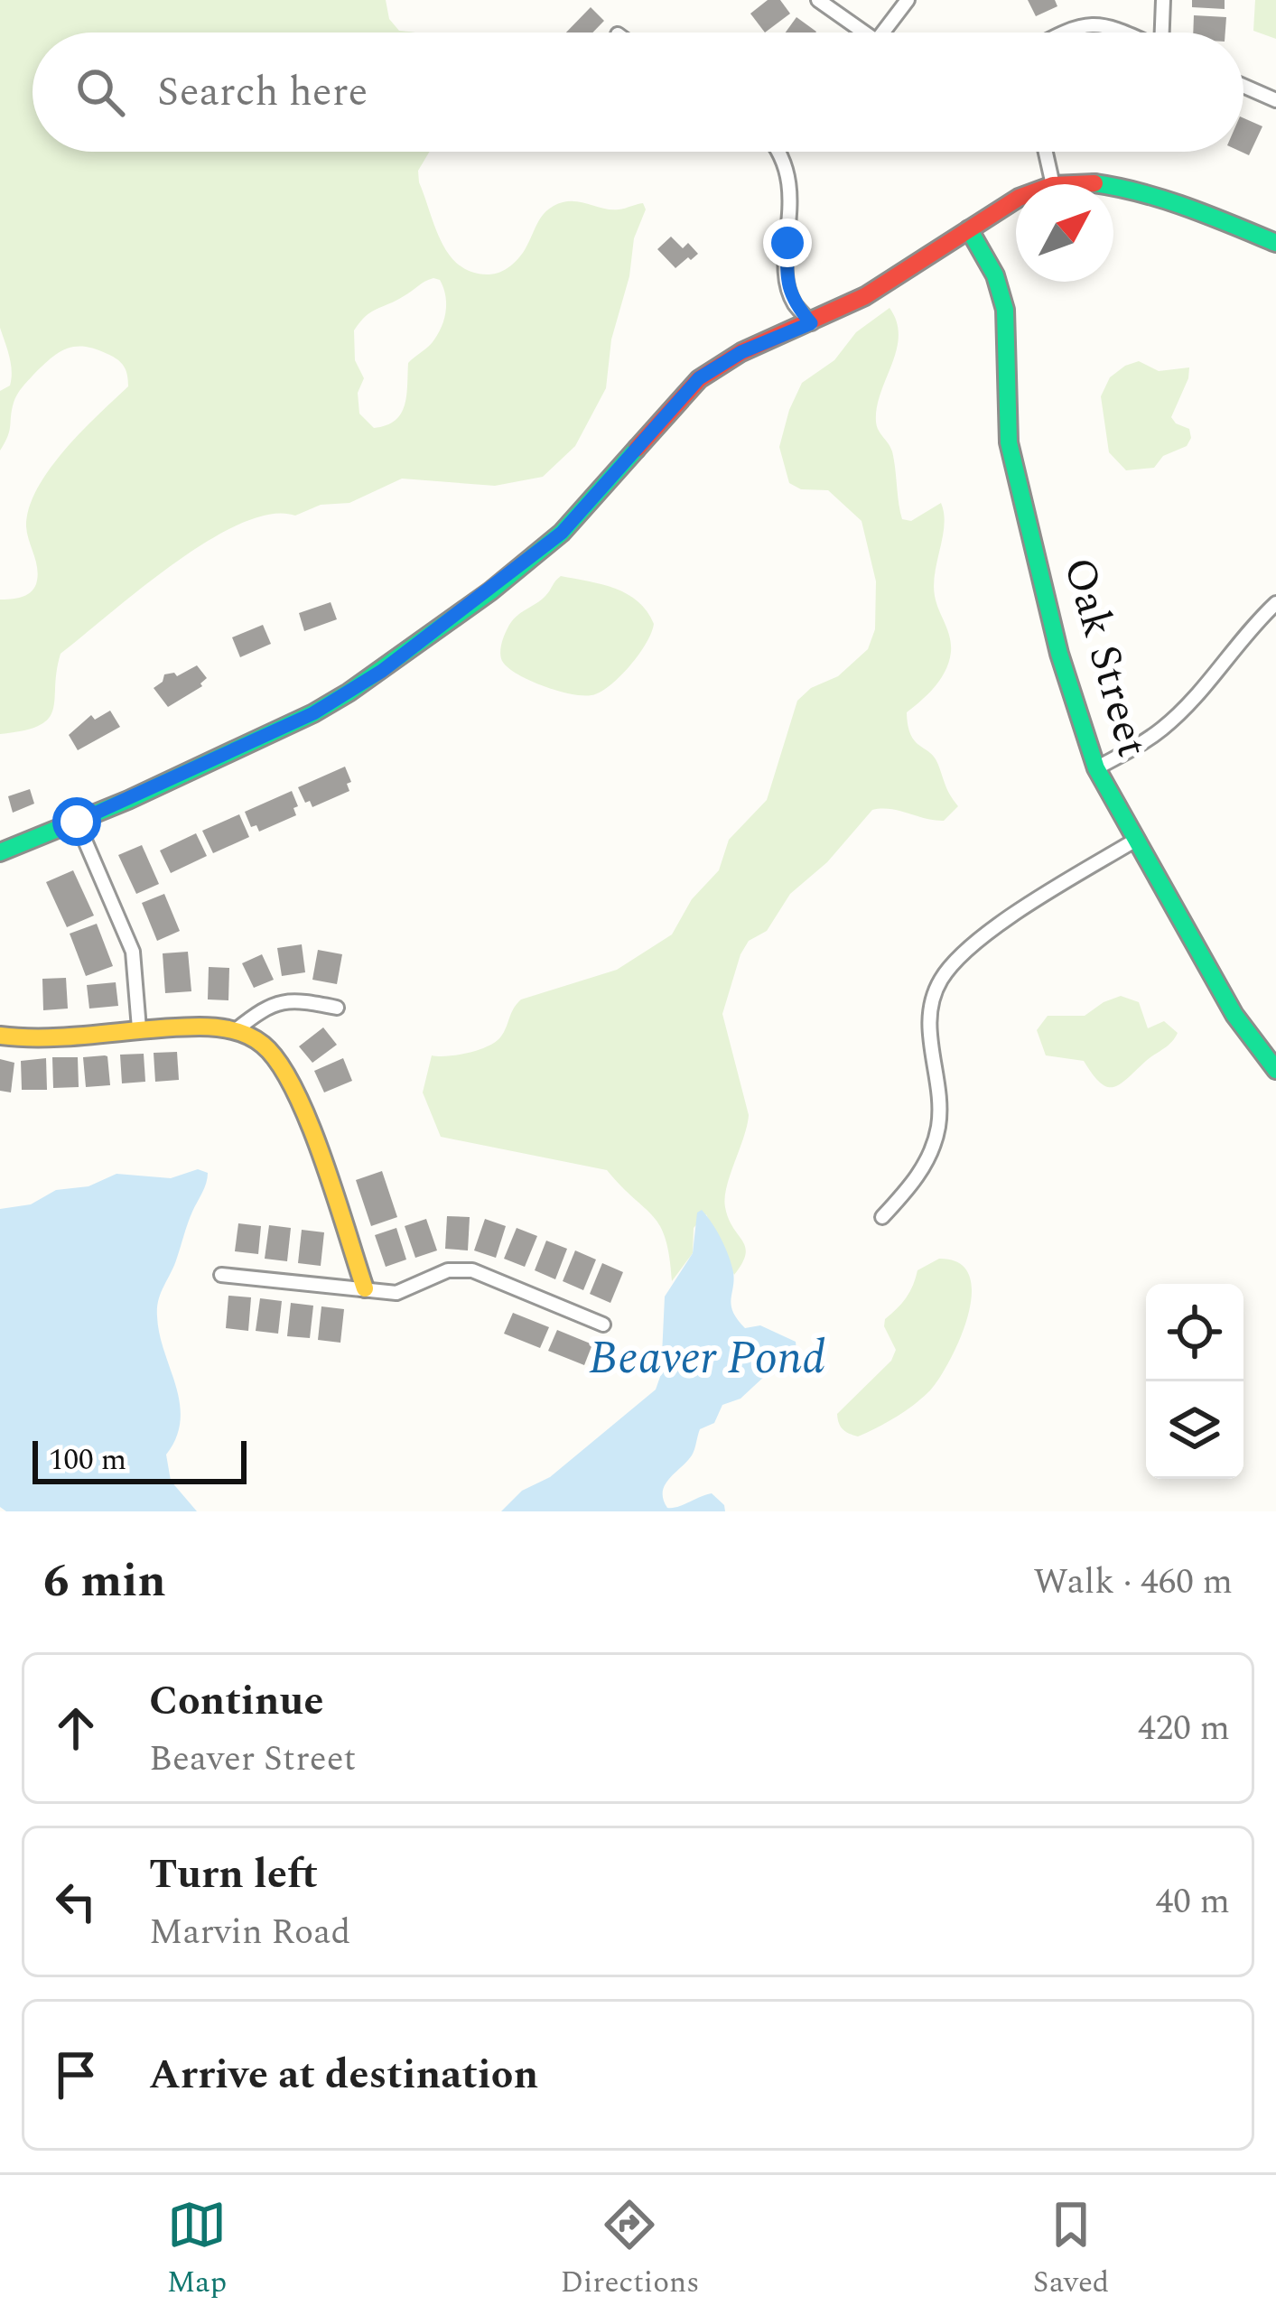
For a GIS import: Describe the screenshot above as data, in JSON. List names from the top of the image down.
{
  "streets": {
    "street": ["Oak Street"]
  },
  "water": ["Beaver Pond"],
  "scale_bar": "100 m",
  "north": "top right",
  "page": {
    "search": "Search here",
    "scale": "100 m",
    "heading": ["6 min", "Walk · 460 m"],
    "list": [
      ["Continue", "Beaver Street", "420 m"],
      ["Turn left", "Marvin Road", "40 m"],
      "Arrive at destination"
    ],
    "nav": ["Map", "Directions", "Saved"]
  }
}
